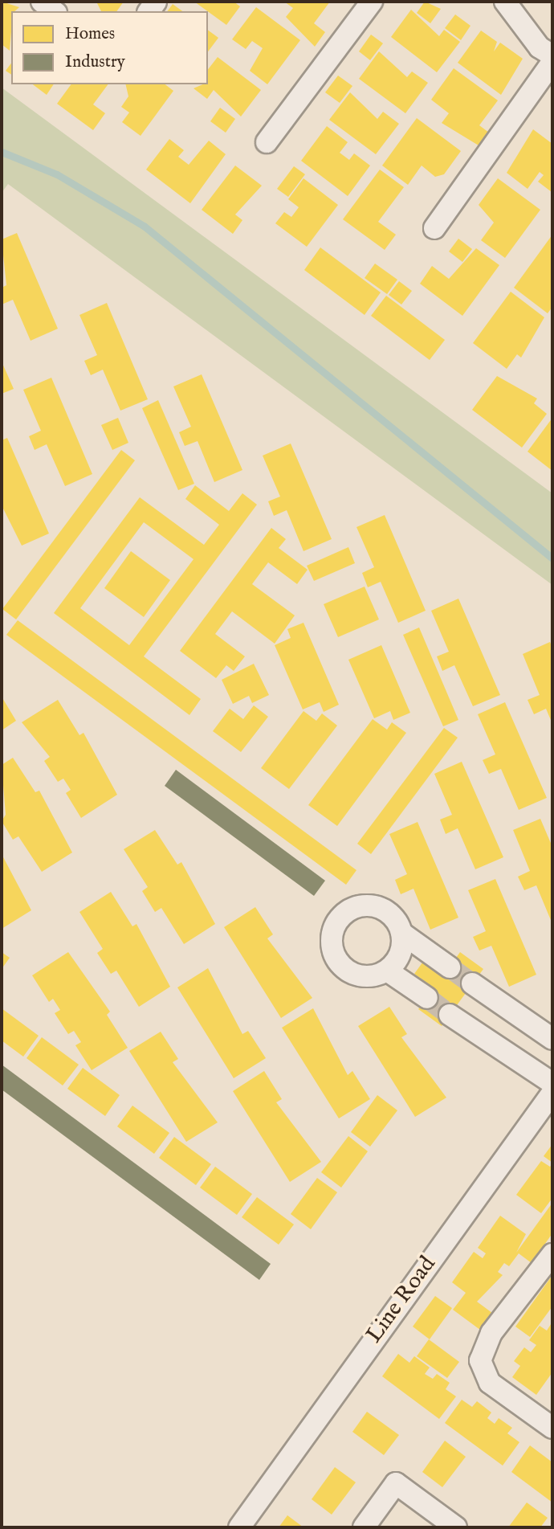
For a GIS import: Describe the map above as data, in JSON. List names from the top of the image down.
{
  "streets": {
    "street": ["Line Road"]
  },
  "legend": ["Homes", "Industry"]
}
